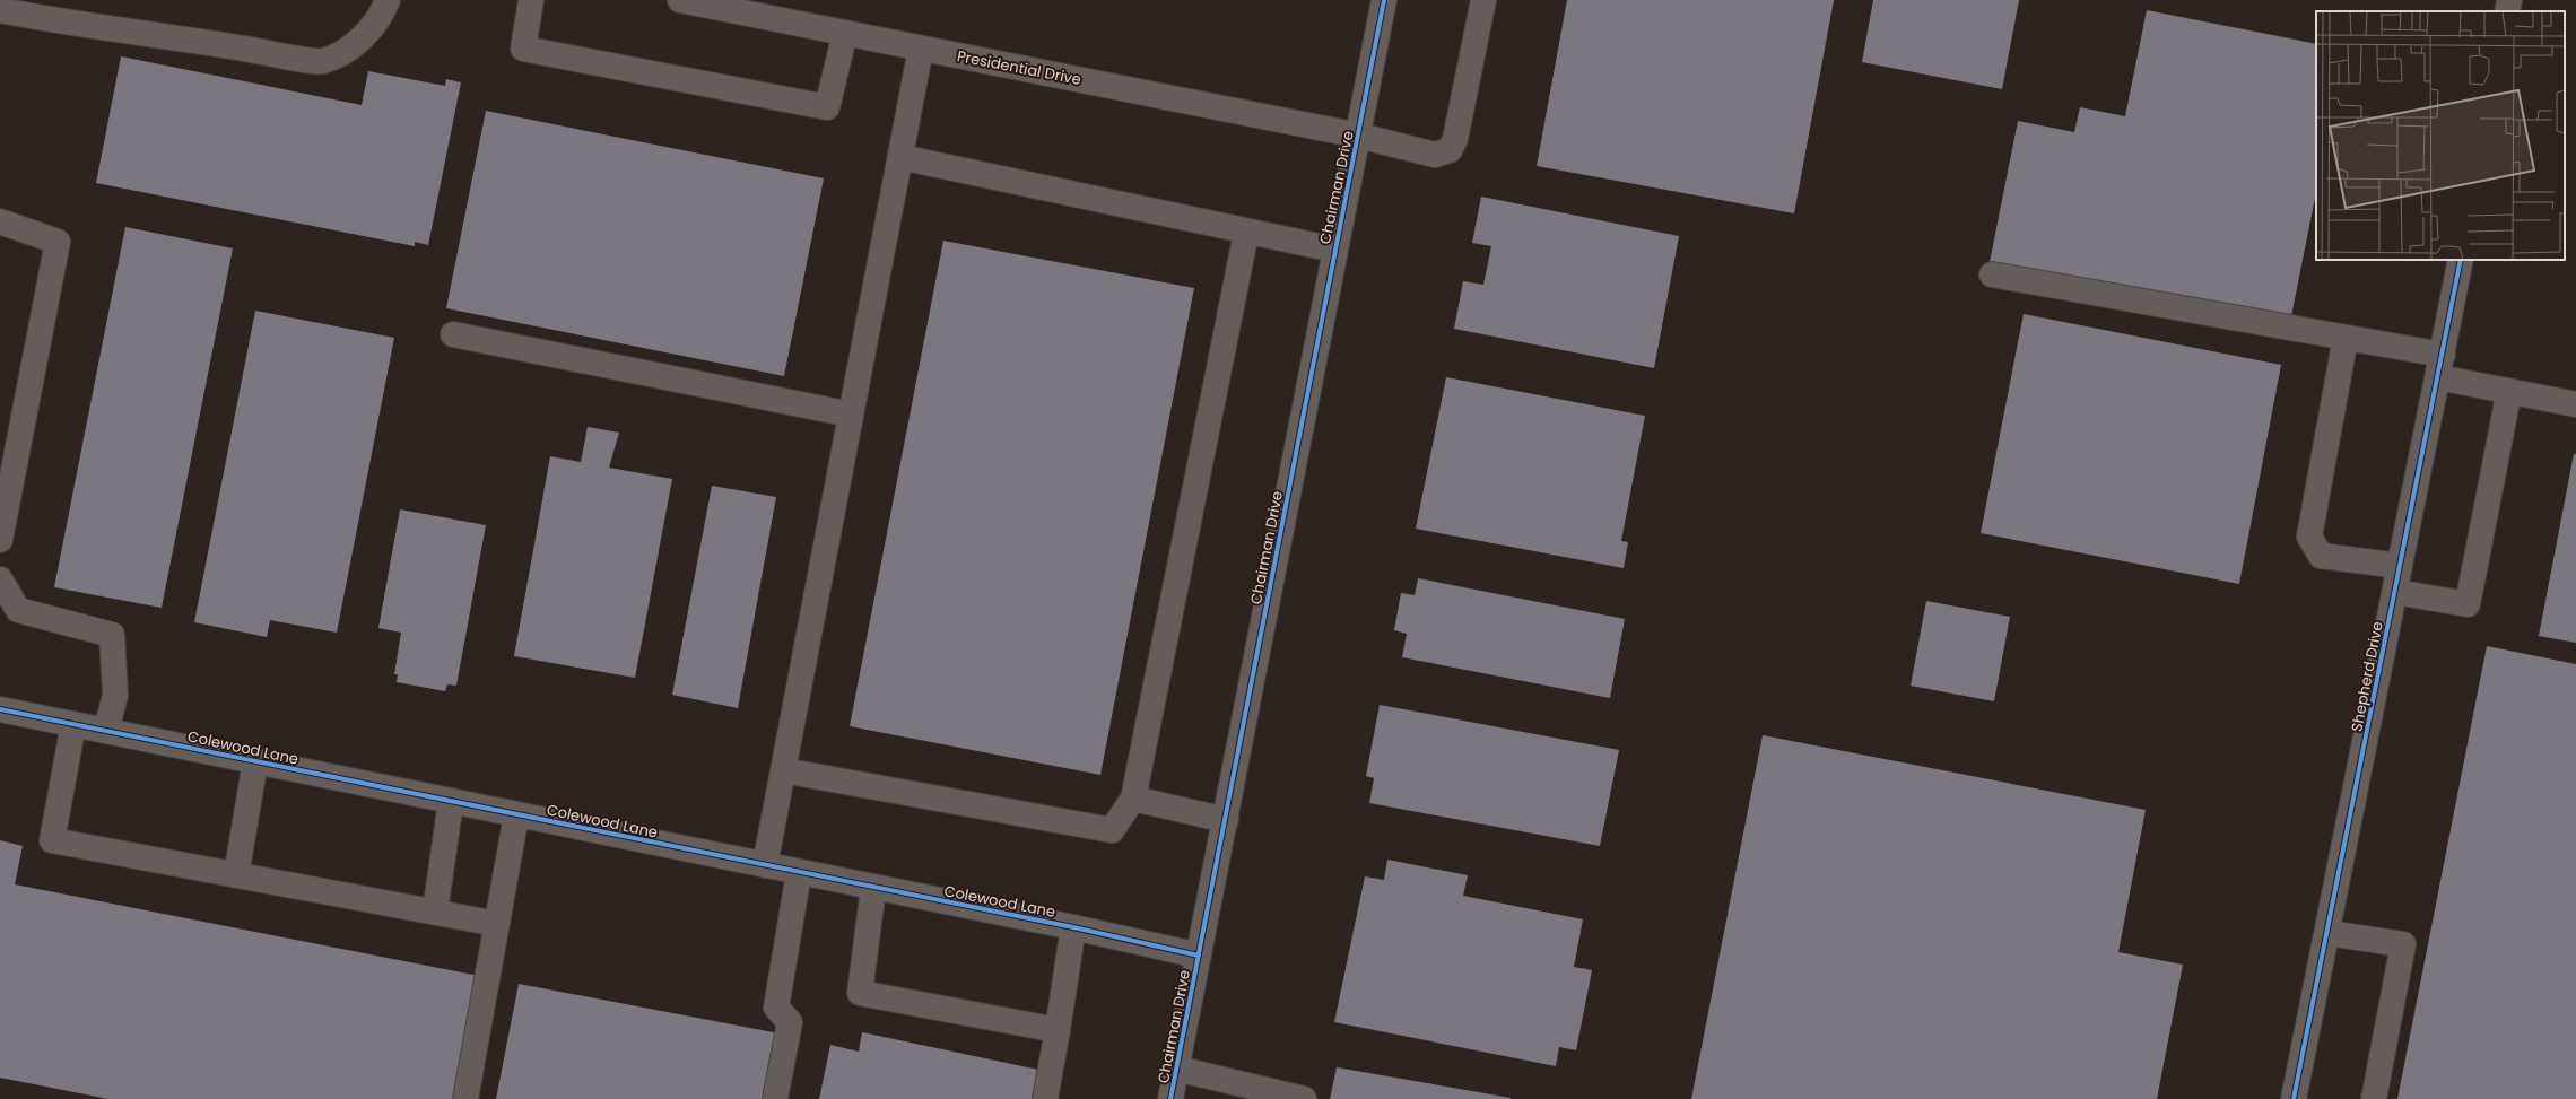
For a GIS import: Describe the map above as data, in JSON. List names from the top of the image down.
{
  "streets": {
    "street": [
      "Presidential Drive",
      "Chairman Drive",
      "Shepherd Drive",
      "Colewood Lane"
    ]
  },
  "crossings": [
    ["Presidential Drive", "Chairman Drive"],
    ["Chairman Drive", "Colewood Lane"]
  ]
}
